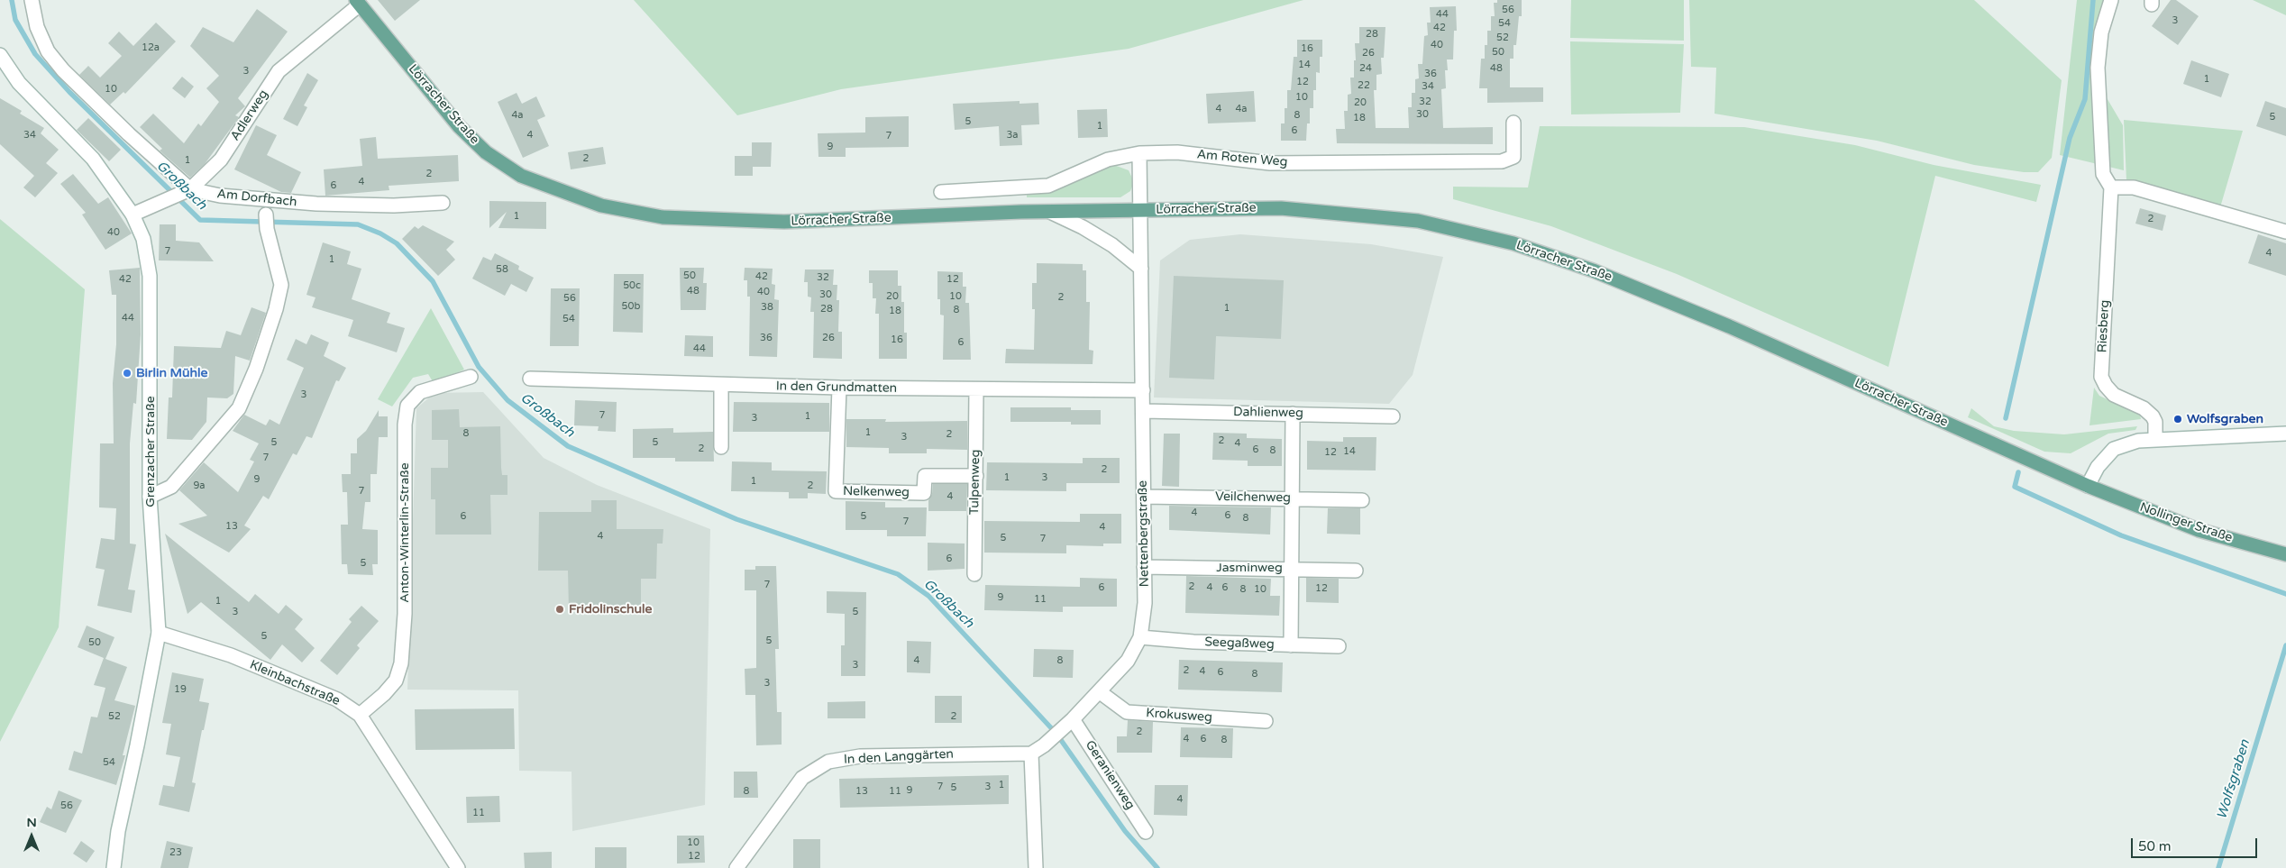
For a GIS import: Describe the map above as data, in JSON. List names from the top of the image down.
{
  "streets": {
    "main road": ["Lörracher Straße", "Nollinger Straße"],
    "street": [
      "Adlerweg",
      "Am Roten Weg",
      "Am Dorfbach",
      "Riesberg",
      "In den Grundmatten",
      "Dahlienweg",
      "Grenzacher Straße",
      "Tulpenweg",
      "Nelkenweg",
      "Veilchenweg",
      "Anton-Winterlin-Straße",
      "Nettenbergstraße",
      "Jasminweg",
      "Seegaßweg",
      "Kleinbachstraße",
      "Krokusweg",
      "In den Langgärten",
      "Geranienweg"
    ]
  },
  "crossings": [
    ["Lörracher Straße", "Adlerweg"],
    ["Lörracher Straße", "Nollinger Straße"],
    ["Lörracher Straße", "Nettenbergstraße"],
    ["Adlerweg", "Am Dorfbach"],
    ["Adlerweg", "Grenzacher Straße"],
    ["Am Roten Weg", "Nettenbergstraße"],
    ["In den Grundmatten", "Tulpenweg"],
    ["In den Grundmatten", "Nelkenweg"],
    ["In den Grundmatten", "Nettenbergstraße"],
    ["Dahlienweg", "Nettenbergstraße"],
    ["Grenzacher Straße", "Kleinbachstraße"],
    ["Tulpenweg", "Nelkenweg"],
    ["Veilchenweg", "Nettenbergstraße"],
    ["Anton-Winterlin-Straße", "Kleinbachstraße"],
    ["Nettenbergstraße", "Jasminweg"],
    ["Nettenbergstraße", "Seegaßweg"],
    ["Nettenbergstraße", "Krokusweg"],
    ["Nettenbergstraße", "In den Langgärten"],
    ["Nettenbergstraße", "Geranienweg"]
  ],
  "water": ["Großbach", "Wolfsgraben"],
  "places": ["Birlin Mühle", "Wolfsgraben", "Fridolinschule"],
  "house_numbers": [
    "56",
    "44",
    "3",
    "54",
    "42",
    "28",
    "52",
    "40",
    "12a",
    "16",
    "50",
    "26",
    "14",
    "24",
    "48",
    "3",
    "36",
    "1",
    "12",
    "22",
    "34",
    "10",
    "10",
    "32",
    "20",
    "4",
    "4a",
    "30",
    "4a",
    "8",
    "5",
    "18",
    "5",
    "1",
    "6",
    "34",
    "4",
    "3a",
    "7",
    "9",
    "2",
    "1",
    "2",
    "4",
    "6",
    "1",
    "2",
    "40",
    "7",
    "4",
    "1",
    "58",
    "50",
    "42",
    "32",
    "42",
    "12",
    "50c",
    "48",
    "40",
    "30",
    "20",
    "10",
    "2",
    "56",
    "50b",
    "38",
    "1",
    "28",
    "8",
    "18",
    "44",
    "54",
    "36",
    "26",
    "16",
    "6",
    "44",
    "3",
    "7",
    "1",
    "3",
    "1",
    "8",
    "2",
    "3",
    "2",
    "5",
    "5",
    "4",
    "2",
    "6",
    "8",
    "14",
    "12",
    "7",
    "2",
    "1",
    "3",
    "9",
    "1",
    "9a",
    "2",
    "7",
    "4",
    "4",
    "6",
    "6",
    "5",
    "8",
    "7",
    "13",
    "4",
    "4",
    "5",
    "7",
    "6",
    "5",
    "7",
    "2",
    "6",
    "4",
    "6",
    "12",
    "8",
    "10",
    "9",
    "11",
    "1",
    "3",
    "5",
    "5",
    "5",
    "50",
    "4",
    "8",
    "3",
    "2",
    "4",
    "6",
    "8",
    "3",
    "19",
    "52",
    "2",
    "2",
    "4",
    "6",
    "8",
    "54",
    "1",
    "7",
    "3",
    "5",
    "9",
    "8",
    "13",
    "11",
    "4",
    "56",
    "11",
    "10",
    "23",
    "12"
  ],
  "scale_bar": "50 m",
  "north": "top"
}
